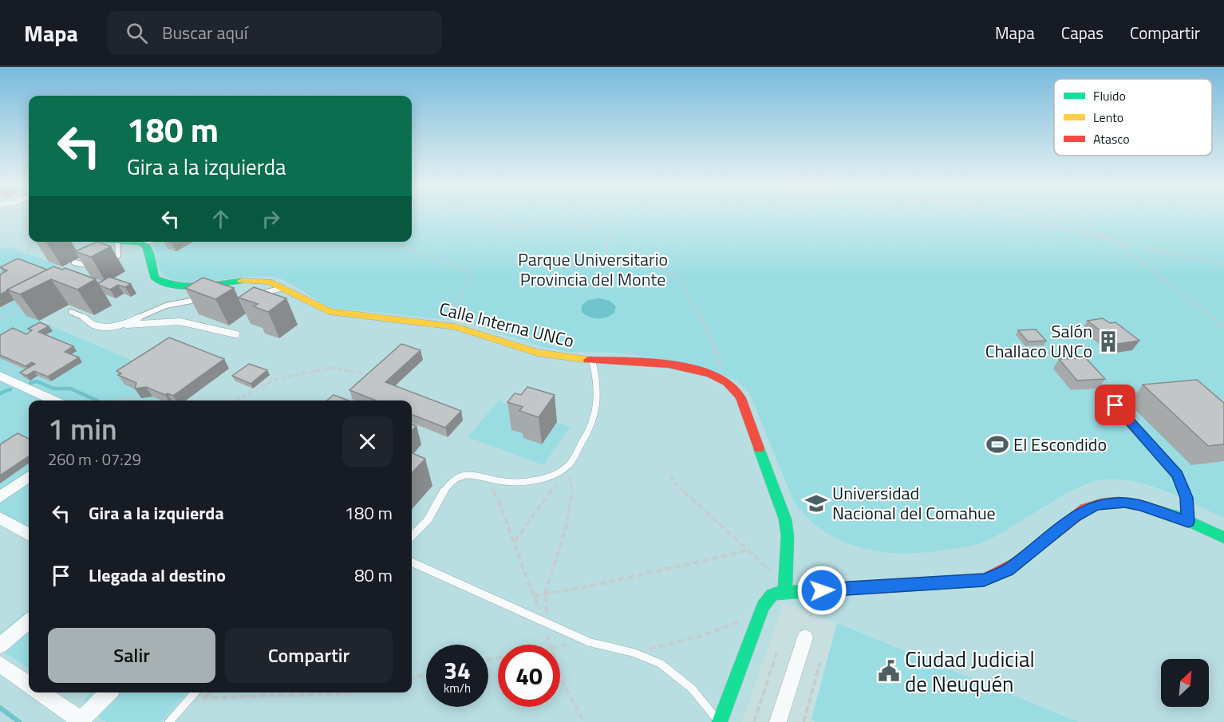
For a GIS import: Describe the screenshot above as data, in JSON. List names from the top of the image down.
{
  "streets": {
    "street": ["Calle Interna UNCo"]
  },
  "parks": ["Parque Universitario Provincia del Monte"],
  "places": {
    "building": ["Salón Challaco UNCo"],
    "sports": ["El Escondido"],
    "school or university": ["Universidad Nacional del Comahue"],
    "public building": ["Ciudad Judicial de Neuquén"]
  },
  "legend": ["Fluido", "Lento", "Atasco"],
  "north": "top right",
  "page": {
    "header": "Mapa",
    "search": "Buscar aquí",
    "nav": ["Mapa", "Capas", "Compartir"],
    "turn": ["180 m", "Gira a la izquierda"],
    "heading": ["1 min", "260 m · 07:29"],
    "list": [
      {
        "name": "Gira a la izquierda",
        "value": "180 m"
      },
      {
        "name": "Llegada al destino",
        "value": "80 m"
      }
    ],
    "buttons": ["Salir", "Compartir"],
    "speed": "34 km/h",
    "limit": "40"
  }
}
